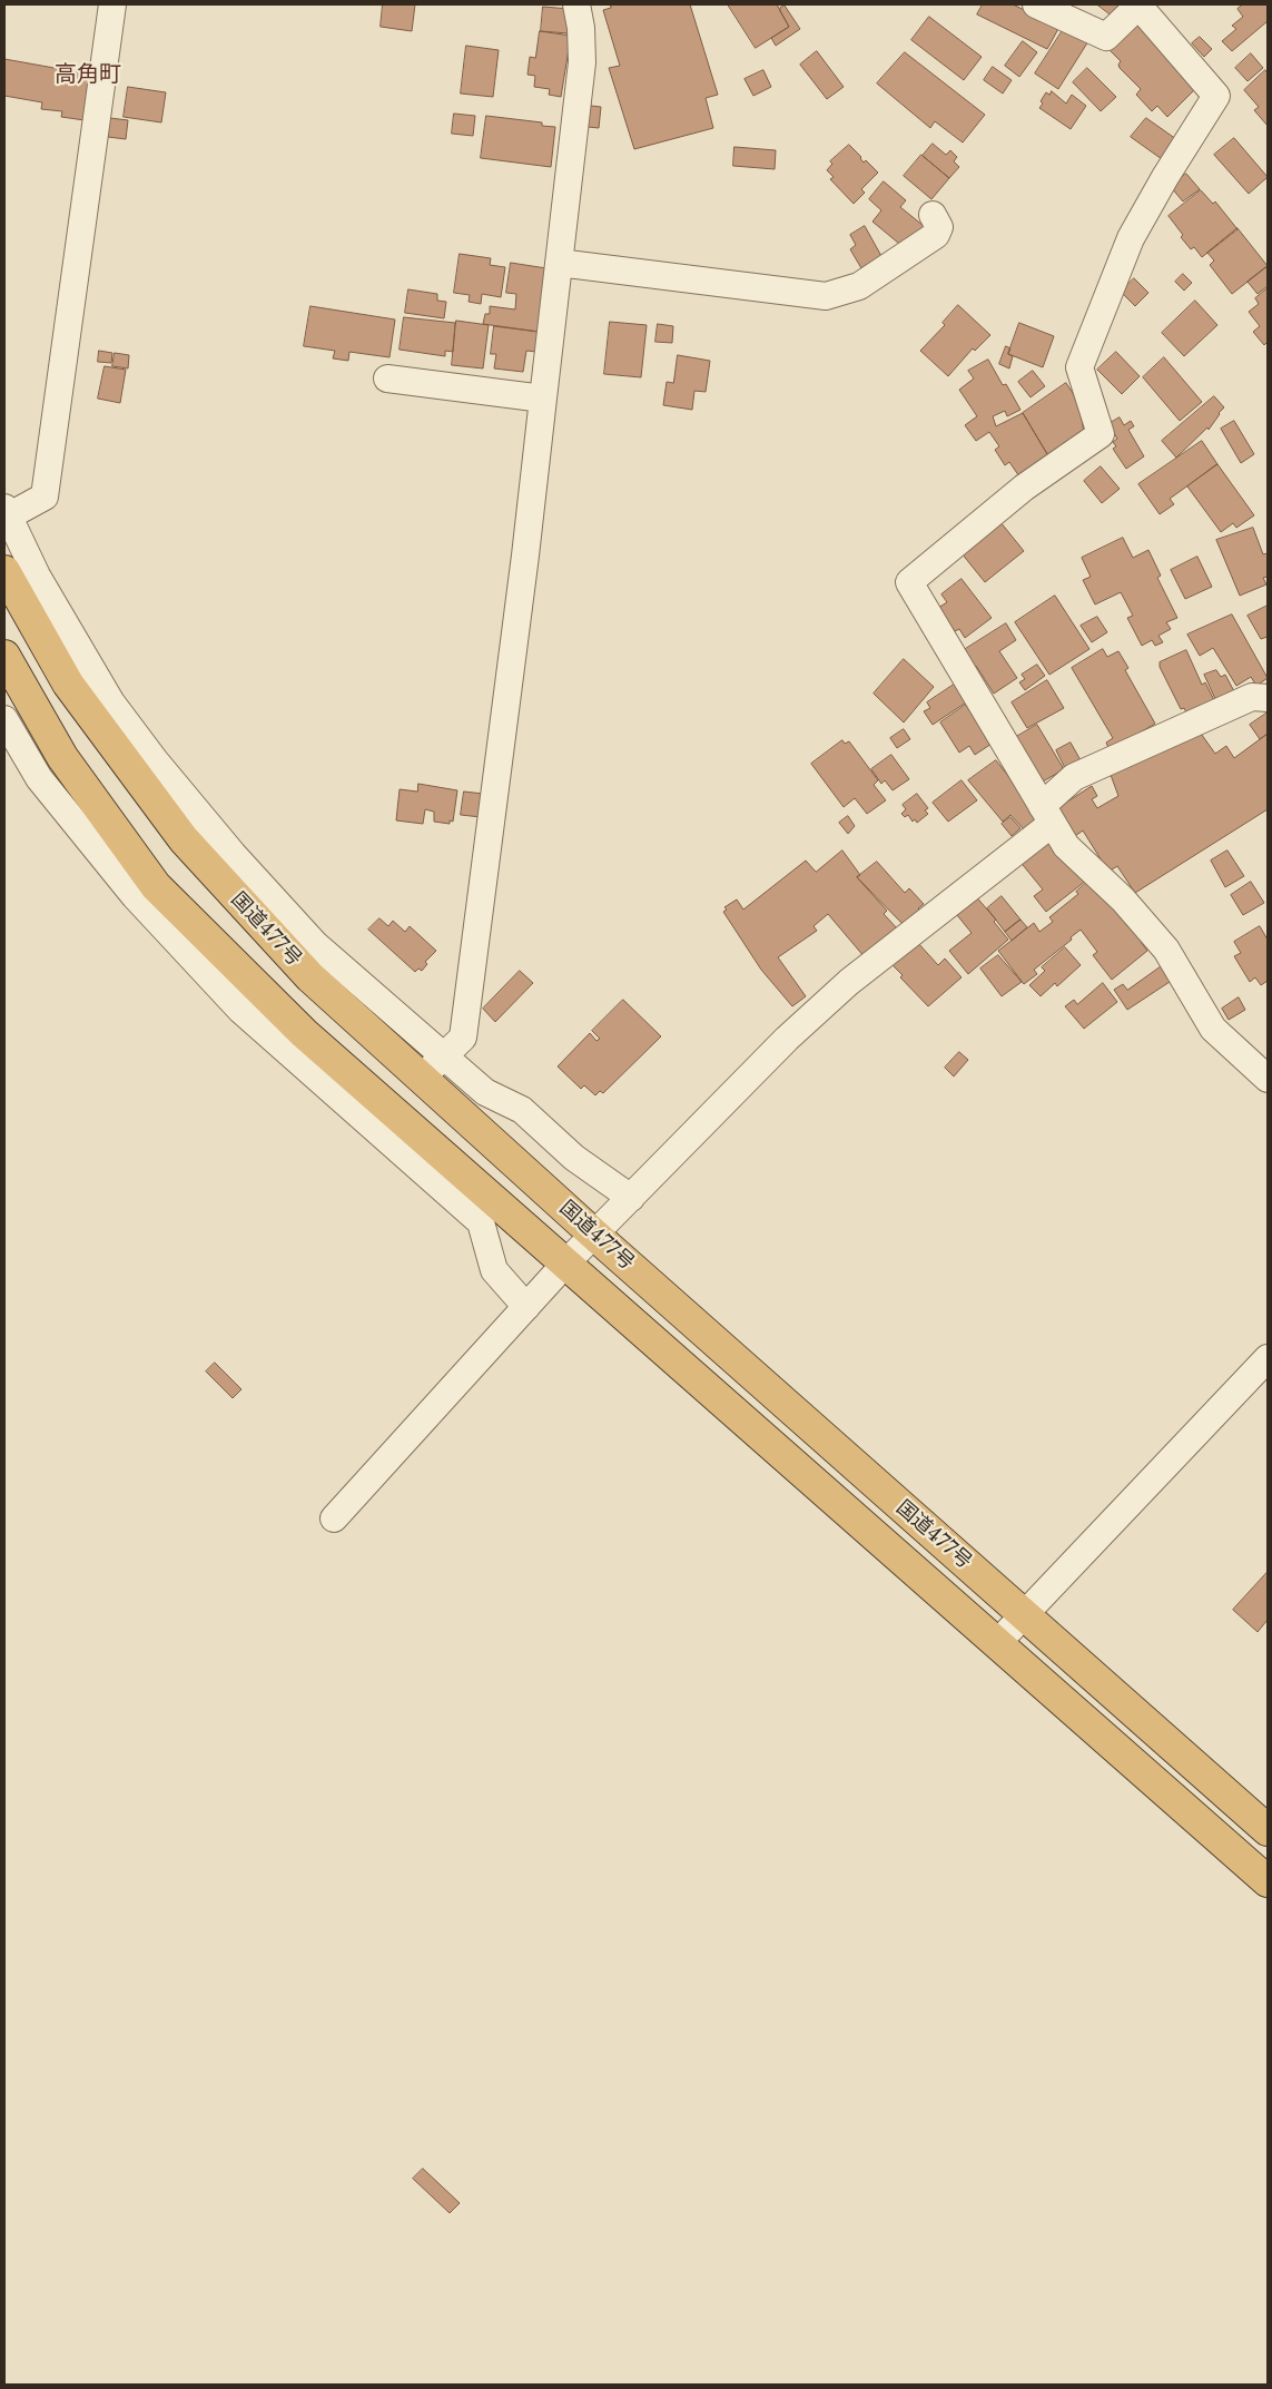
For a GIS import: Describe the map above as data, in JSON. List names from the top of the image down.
{
  "streets": {
    "highway": ["国道477号"]
  },
  "districts": ["高角町"]
}
